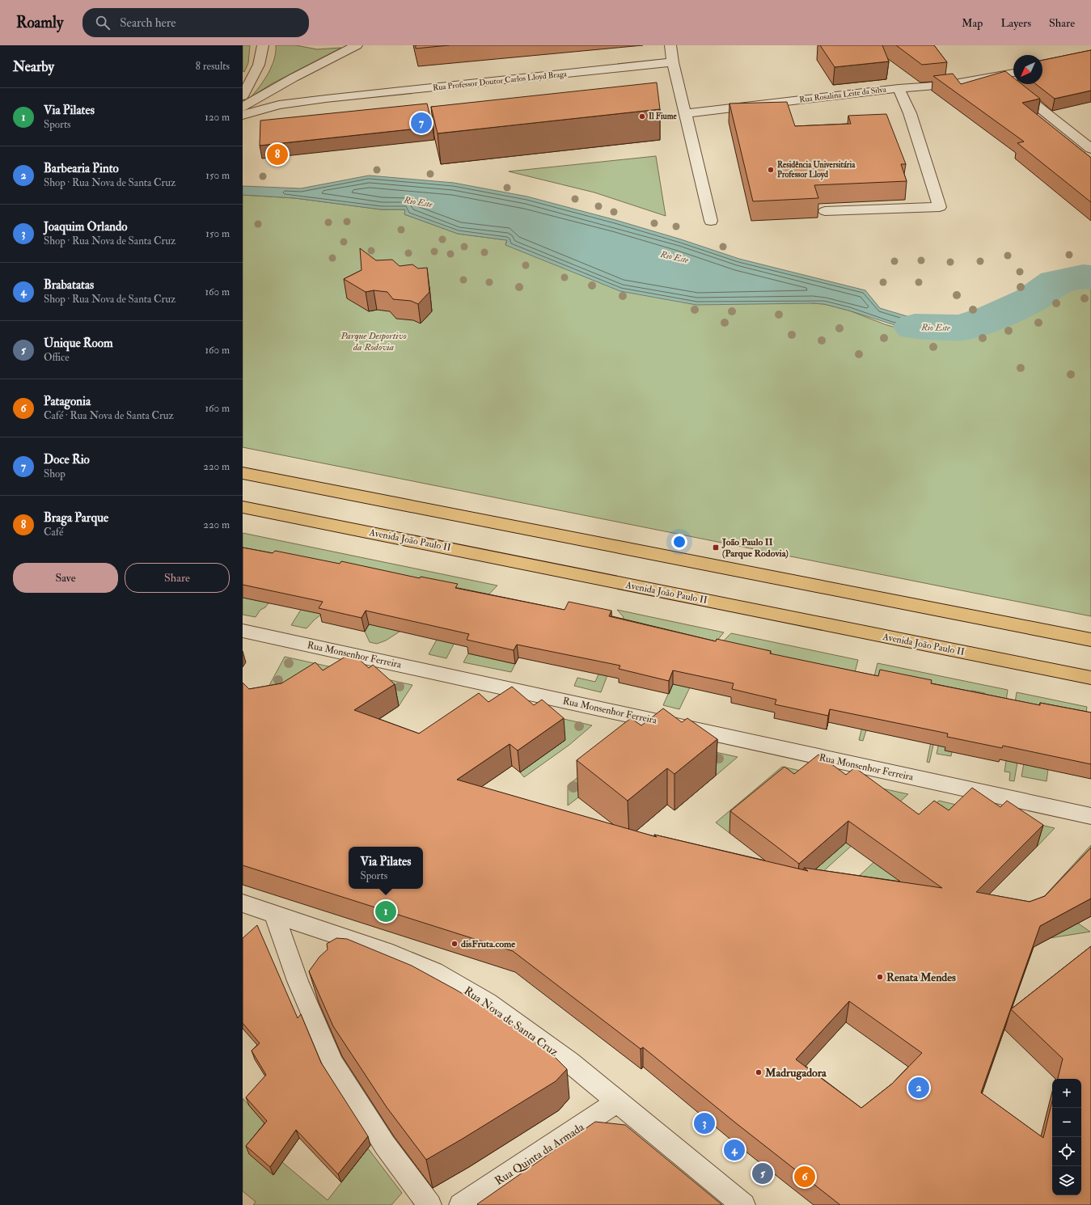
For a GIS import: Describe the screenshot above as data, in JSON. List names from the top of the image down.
{
  "streets": {
    "main road": ["Avenida João Paulo II"],
    "street": [
      "Rua Professor Doutor Carlos Lloyd Braga",
      "Rua Rosalina Leite da Silva",
      "Rua Monsenhor Ferreira",
      "Rua Nova de Santa Cruz",
      "Rua Quinta da Armada"
    ]
  },
  "crossings": [
    ["Rua Nova de Santa Cruz", "Rua Quinta da Armada"]
  ],
  "water": ["Rio Este"],
  "parks": ["Parque Desportivo da Rodovia"],
  "places": {
    "other": [
      "Il Fiume",
      "Residência Universitária Professor Lloyd",
      "disFruta.come",
      "Renata Mendes",
      "Madrugadora"
    ],
    "transit": ["João Paulo II (Parque Rodovia)"]
  },
  "north": "bottom left",
  "page": {
    "header": "Roamly",
    "search": "Search here",
    "nav": ["Map", "Layers", "Share"],
    "heading": ["Nearby", "8 results"],
    "list": [
      {
        "mark": "1",
        "name": "Via Pilates",
        "note": "Sports",
        "value": "120 m"
      },
      {
        "mark": "2",
        "name": "Barbearia Pinto",
        "note": "Shop · Rua Nova de Santa Cruz",
        "value": "150 m"
      },
      {
        "mark": "3",
        "name": "Joaquim Orlando",
        "note": "Shop · Rua Nova de Santa Cruz",
        "value": "150 m"
      },
      {
        "mark": "4",
        "name": "Brabatatas",
        "note": "Shop · Rua Nova de Santa Cruz",
        "value": "160 m"
      },
      {
        "mark": "5",
        "name": "Unique Room",
        "note": "Office",
        "value": "160 m"
      },
      {
        "mark": "6",
        "name": "Patagonia",
        "note": "Café · Rua Nova de Santa Cruz",
        "value": "160 m"
      },
      {
        "mark": "7",
        "name": "Doce Rio",
        "note": "Shop",
        "value": "220 m"
      },
      {
        "mark": "8",
        "name": "Braga Parque",
        "note": "Café",
        "value": "220 m"
      }
    ],
    "pins": [
      "7",
      "8",
      "1",
      "2",
      "3",
      "4",
      "5",
      "6"
    ],
    "buttons": ["Save", "Share"],
    "popup": ["Via Pilates", "Sports"],
    "map_buttons": ["+", "−"]
  }
}
